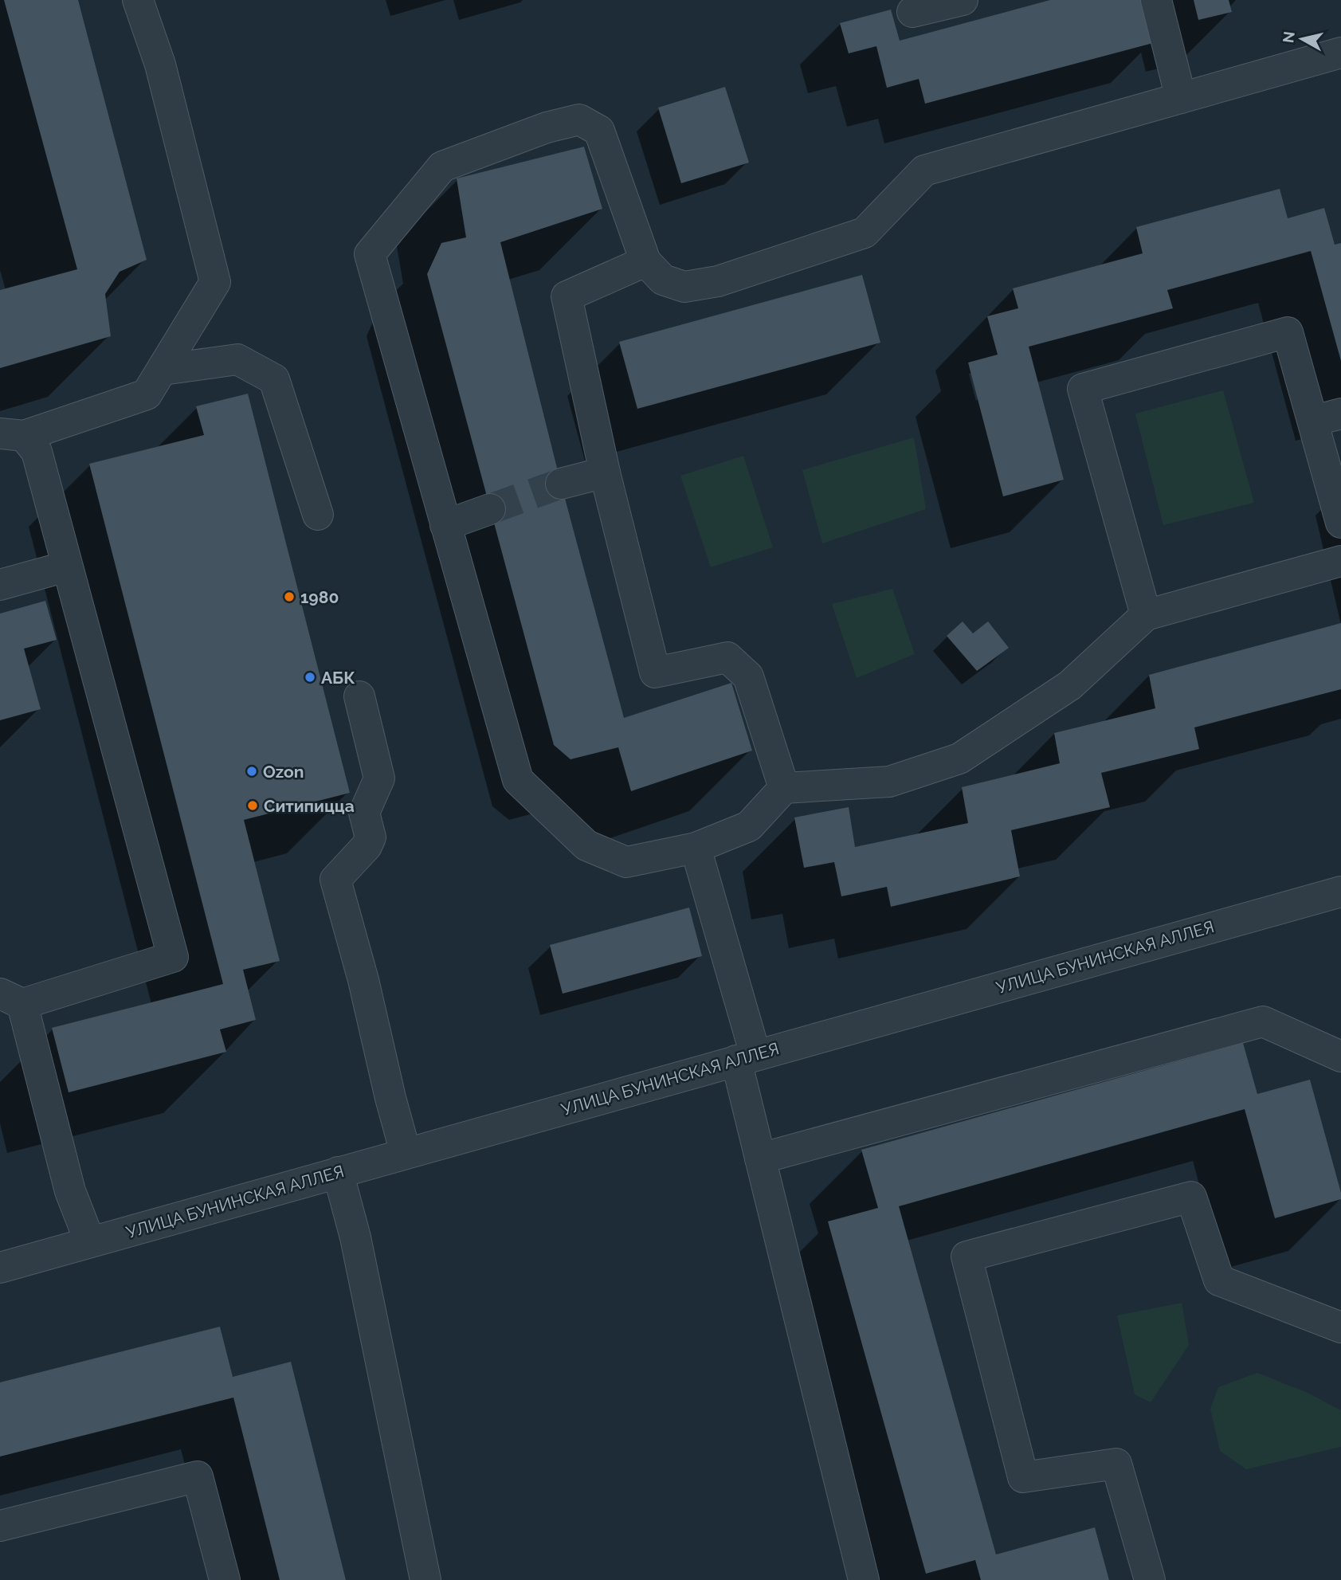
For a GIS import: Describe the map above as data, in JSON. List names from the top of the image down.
{
  "streets": {
    "street": ["УЛИЦА БУНИНСКАЯ АЛЛЕЯ"]
  },
  "places": [
    "1980",
    "АБК",
    "Ozon",
    "Ситипицца"
  ],
  "north": "left"
}
